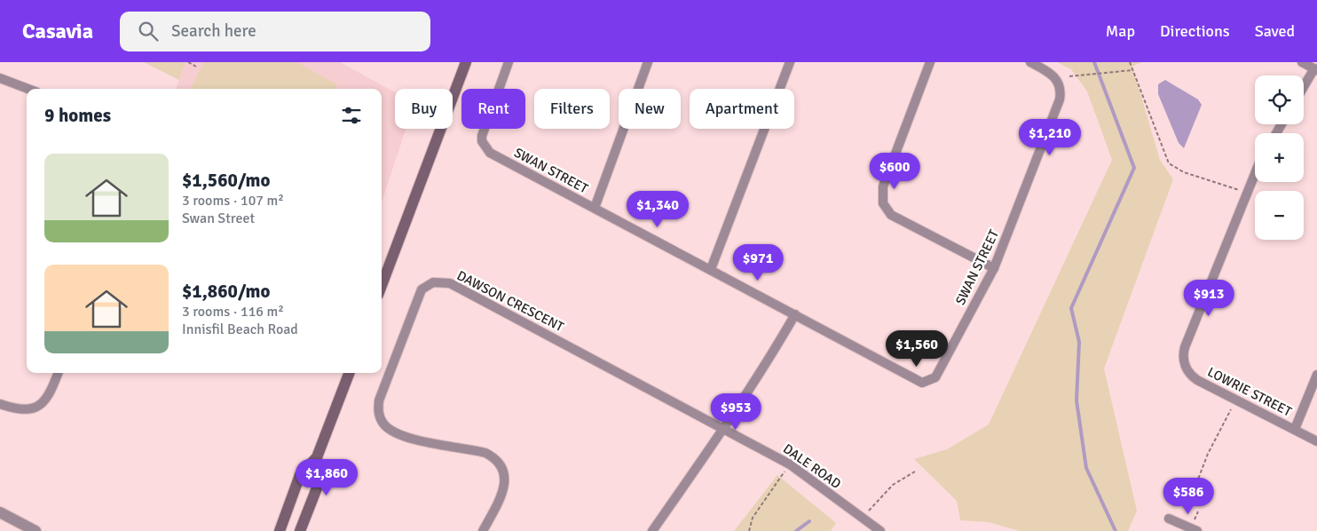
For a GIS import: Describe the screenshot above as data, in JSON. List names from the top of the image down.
{
  "streets": {
    "street": [
      "SWAN STREET",
      "DAWSON CRESCENT",
      "LOWRIE STREET",
      "DALE ROAD"
    ]
  },
  "crossings": [
    ["DAWSON CRESCENT", "DALE ROAD"]
  ],
  "page": {
    "header": "Casavia",
    "search": "Search here",
    "nav": ["Map", "Directions", "Saved"],
    "map_buttons": ["+", "−"],
    "chip": [
      "Buy",
      "Rent",
      "Filters",
      "New",
      "Apartment"
    ],
    "heading": "9 homes",
    "price": [
      "$1,210",
      "$600",
      "$1,340",
      "$971",
      "$913",
      "$1,560",
      "$953",
      "$1,860",
      "$586"
    ],
    "list": [
      {
        "name": "$1,560/mo",
        "note": "3 rooms · 107 m² · Swan Street"
      },
      {
        "name": "$1,860/mo",
        "note": "3 rooms · 116 m² · Innisfil Beach Road"
      }
    ]
  }
}
